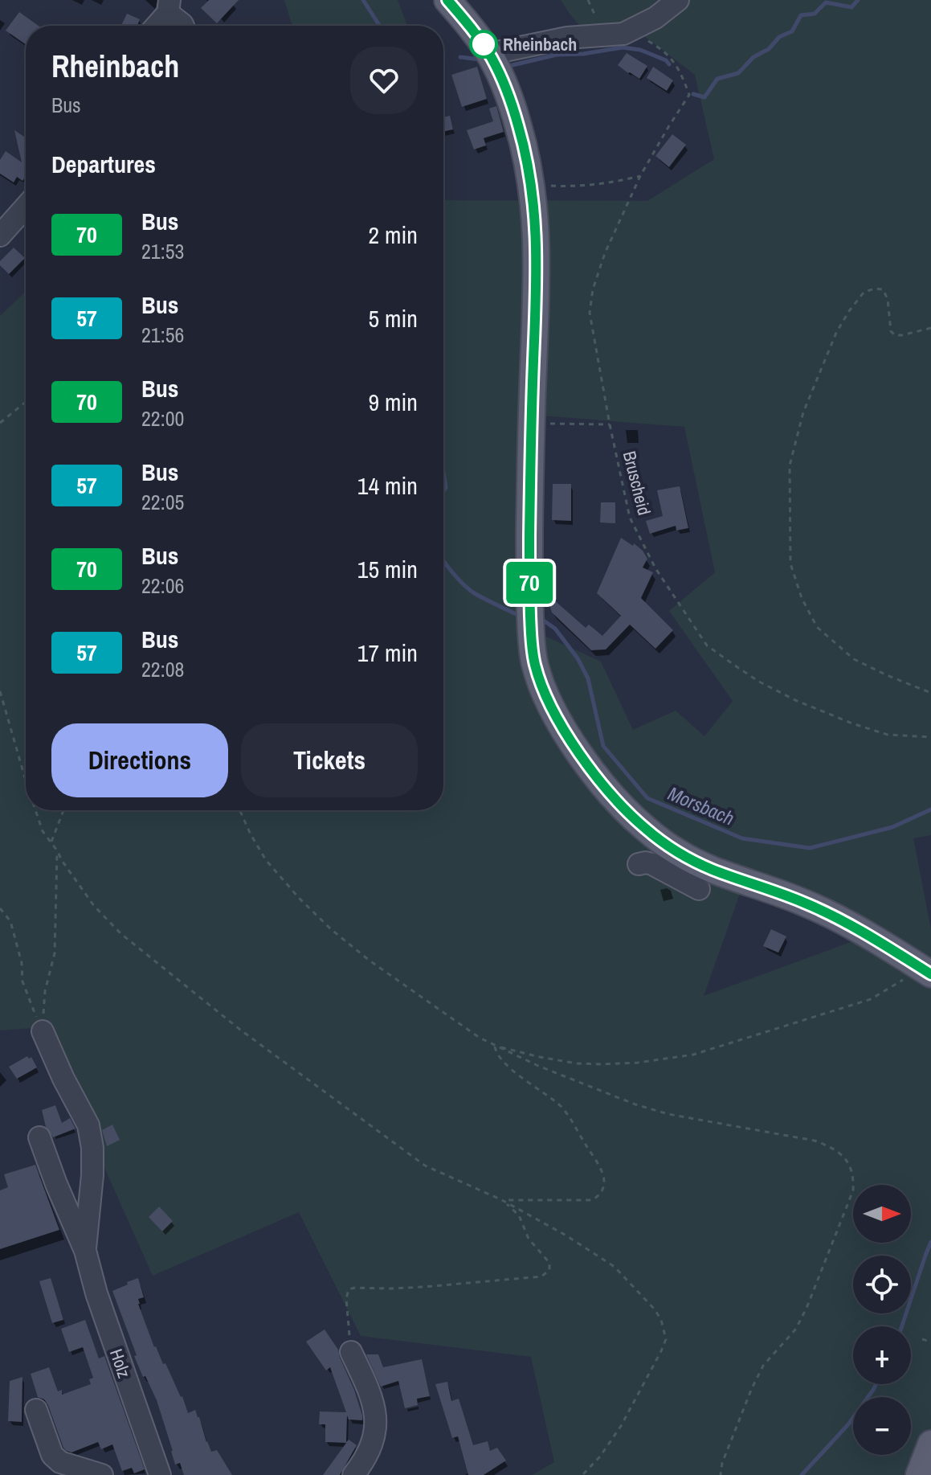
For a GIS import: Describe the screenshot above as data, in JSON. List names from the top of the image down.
{
  "streets": {
    "street": ["Holz"],
    "path": ["Bruscheid"]
  },
  "water": ["Morsbach"],
  "places": ["Rheinbach"],
  "lines": ["bus line 70"],
  "north": "right",
  "page": {
    "on_map": "70",
    "heading": [
      ["Rheinbach", "Bus"],
      "Departures"
    ],
    "list": [
      {
        "mark": "70",
        "name": "Bus",
        "note": "21:53",
        "value": "2 min"
      },
      {
        "mark": "57",
        "name": "Bus",
        "note": "21:56",
        "value": "5 min"
      },
      {
        "mark": "70",
        "name": "Bus",
        "note": "22:00",
        "value": "9 min"
      },
      {
        "mark": "57",
        "name": "Bus",
        "note": "22:05",
        "value": "14 min"
      },
      {
        "mark": "70",
        "name": "Bus",
        "note": "22:06",
        "value": "15 min"
      },
      {
        "mark": "57",
        "name": "Bus",
        "note": "22:08",
        "value": "17 min"
      }
    ],
    "buttons": ["Directions", "Tickets"],
    "map_buttons": ["+", "−"]
  }
}
